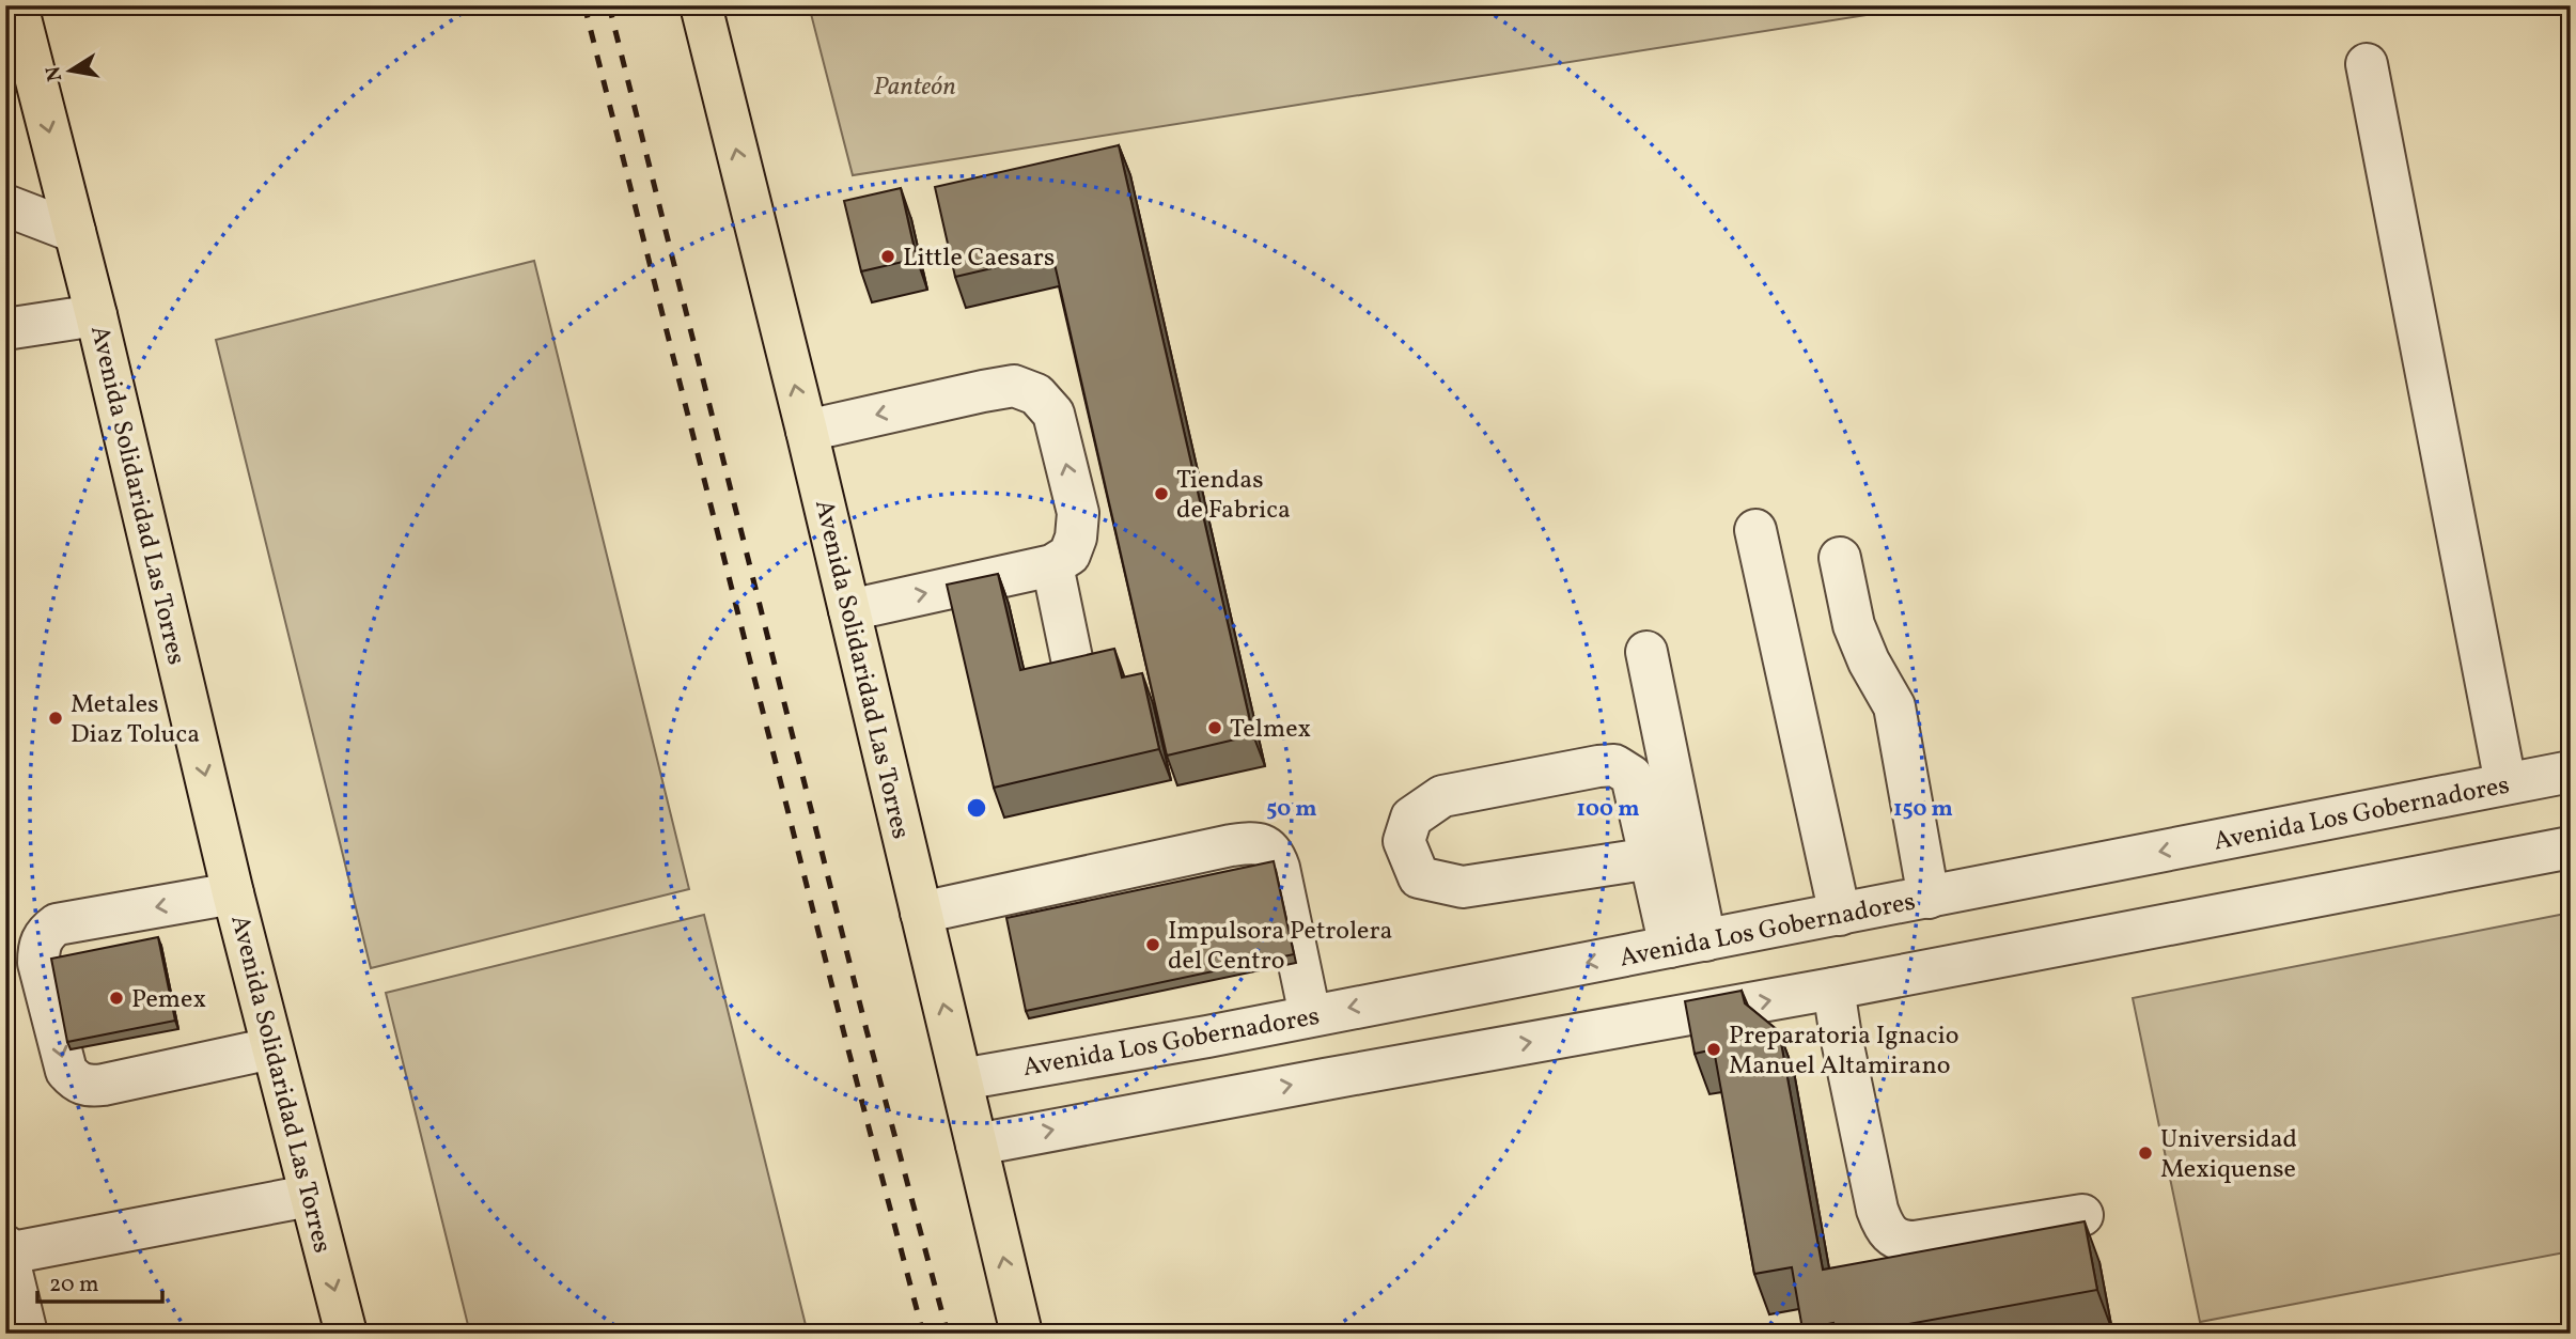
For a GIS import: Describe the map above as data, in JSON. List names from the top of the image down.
{
  "streets": {
    "main road": ["Avenida Solidaridad Las Torres"],
    "street": ["Avenida Los Gobernadores"]
  },
  "crossings": [
    ["Avenida Solidaridad Las Torres", "Avenida Los Gobernadores"]
  ],
  "parks": ["Panteón"],
  "places": [
    "Little Caesars",
    "Tiendas de Fabrica",
    "Metales Diaz Toluca",
    "Telmex",
    "Impulsora Petrolera del Centro",
    "Pemex",
    "Preparatoria Ignacio Manuel Altamirano",
    "Universidad Mexiquense"
  ],
  "scale_bar": "20 m",
  "north": "left",
  "rings": ["50 m", "100 m", "150 m"]
}
